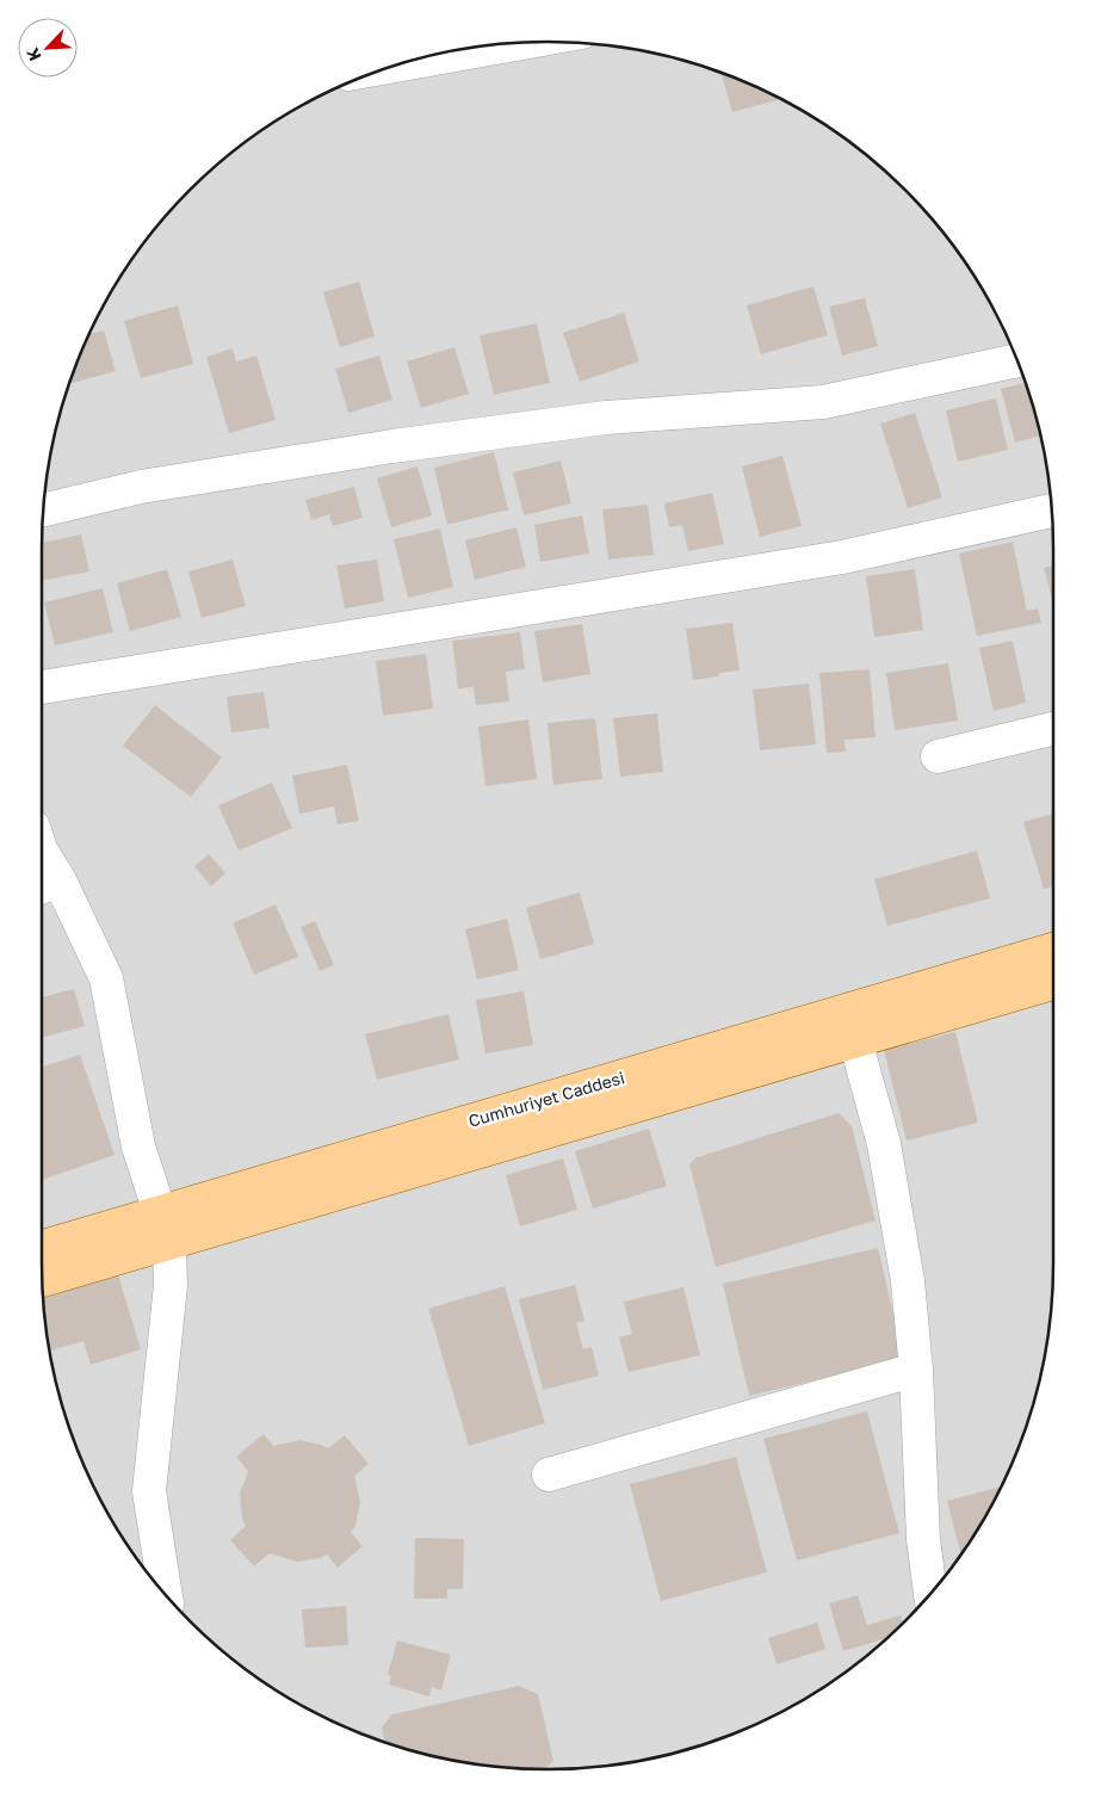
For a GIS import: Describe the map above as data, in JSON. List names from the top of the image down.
{
  "streets": {
    "main road": ["Cumhuriyet Caddesi"]
  },
  "north": "bottom left"
}
